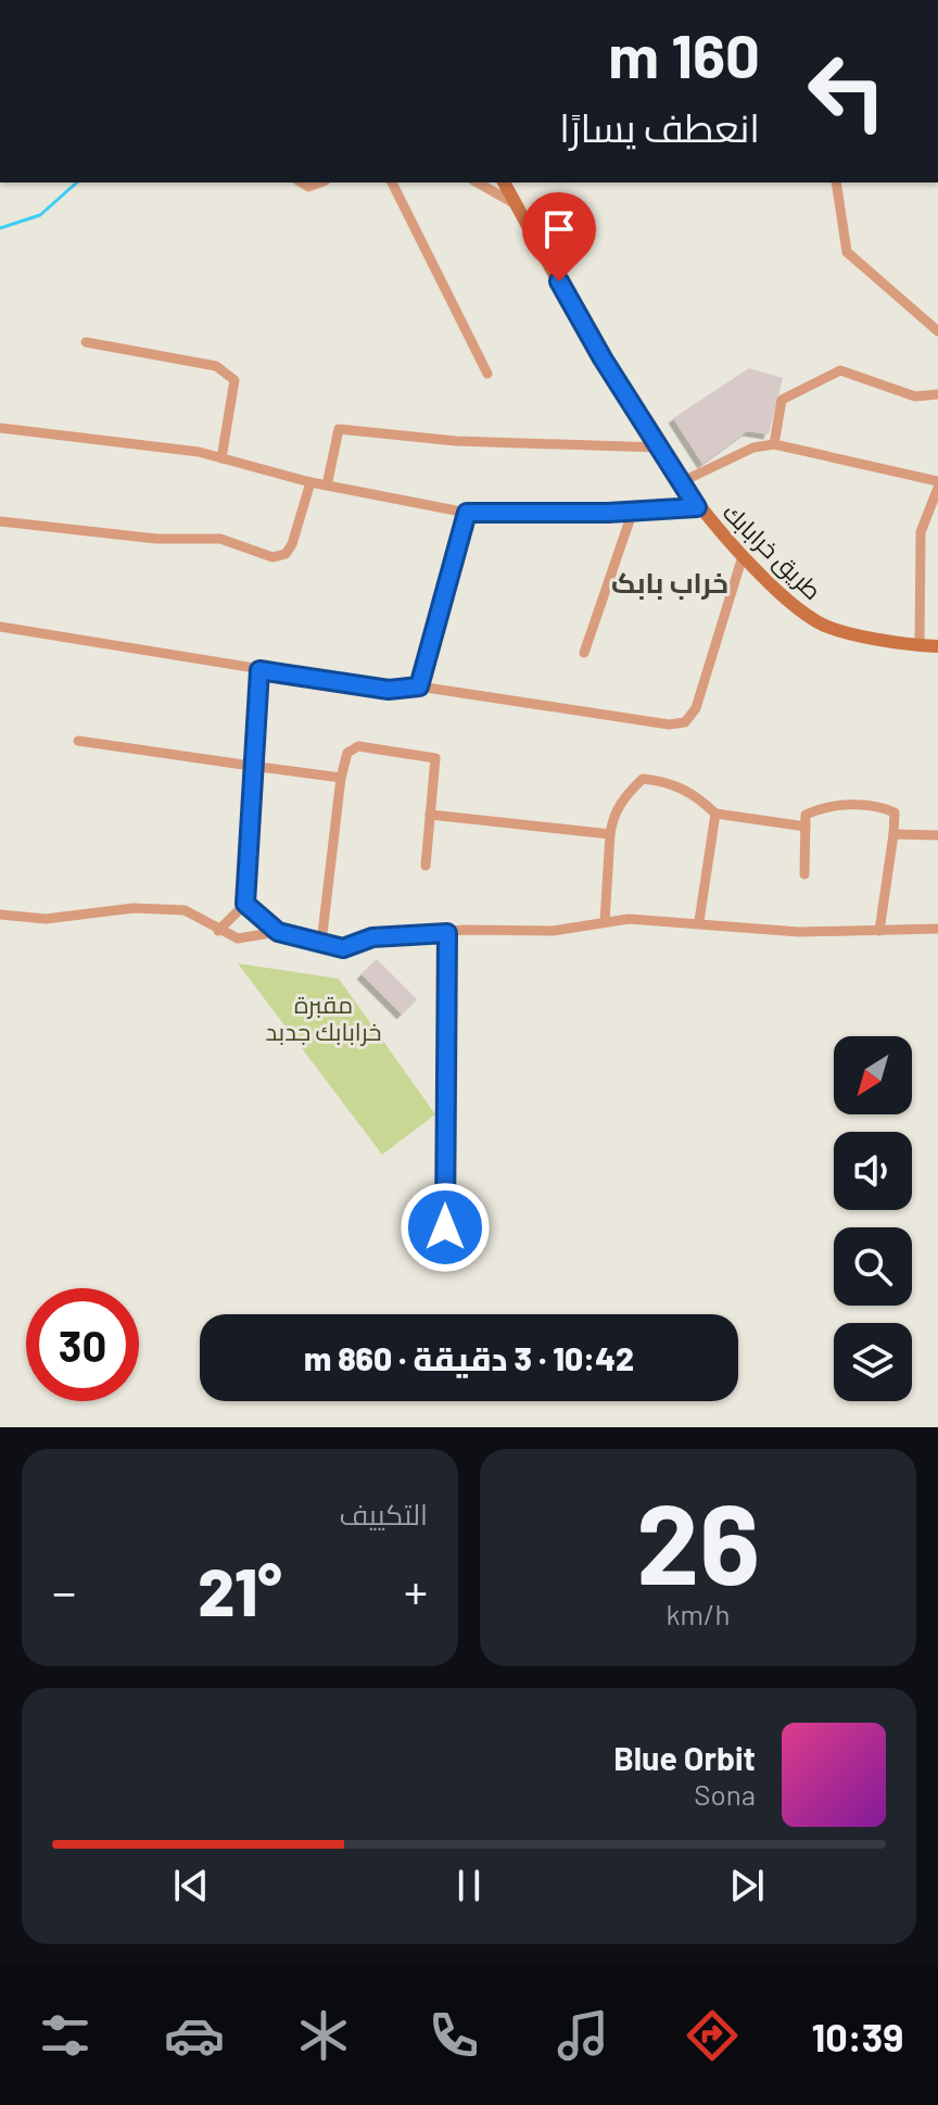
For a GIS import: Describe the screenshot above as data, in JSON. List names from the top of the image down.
{
  "streets": {
    "main road": ["طريق خرابابك"]
  },
  "districts": ["خراب بابک"],
  "parks": ["مقبرة خرابابك جدبد"],
  "north": "bottom left",
  "page": {
    "turn": ["160 m", "انعطف يسارًا"],
    "limit": "30",
    "trip": "10:42 · 3 دقيقة · 860 m",
    "tile": [
      ["26", "km/h"],
      "التكييف"
    ],
    "heat": ["−", "21°", "+"],
    "song": ["Blue Orbit", "Sona"],
    "tabs": "10:39"
  }
}
